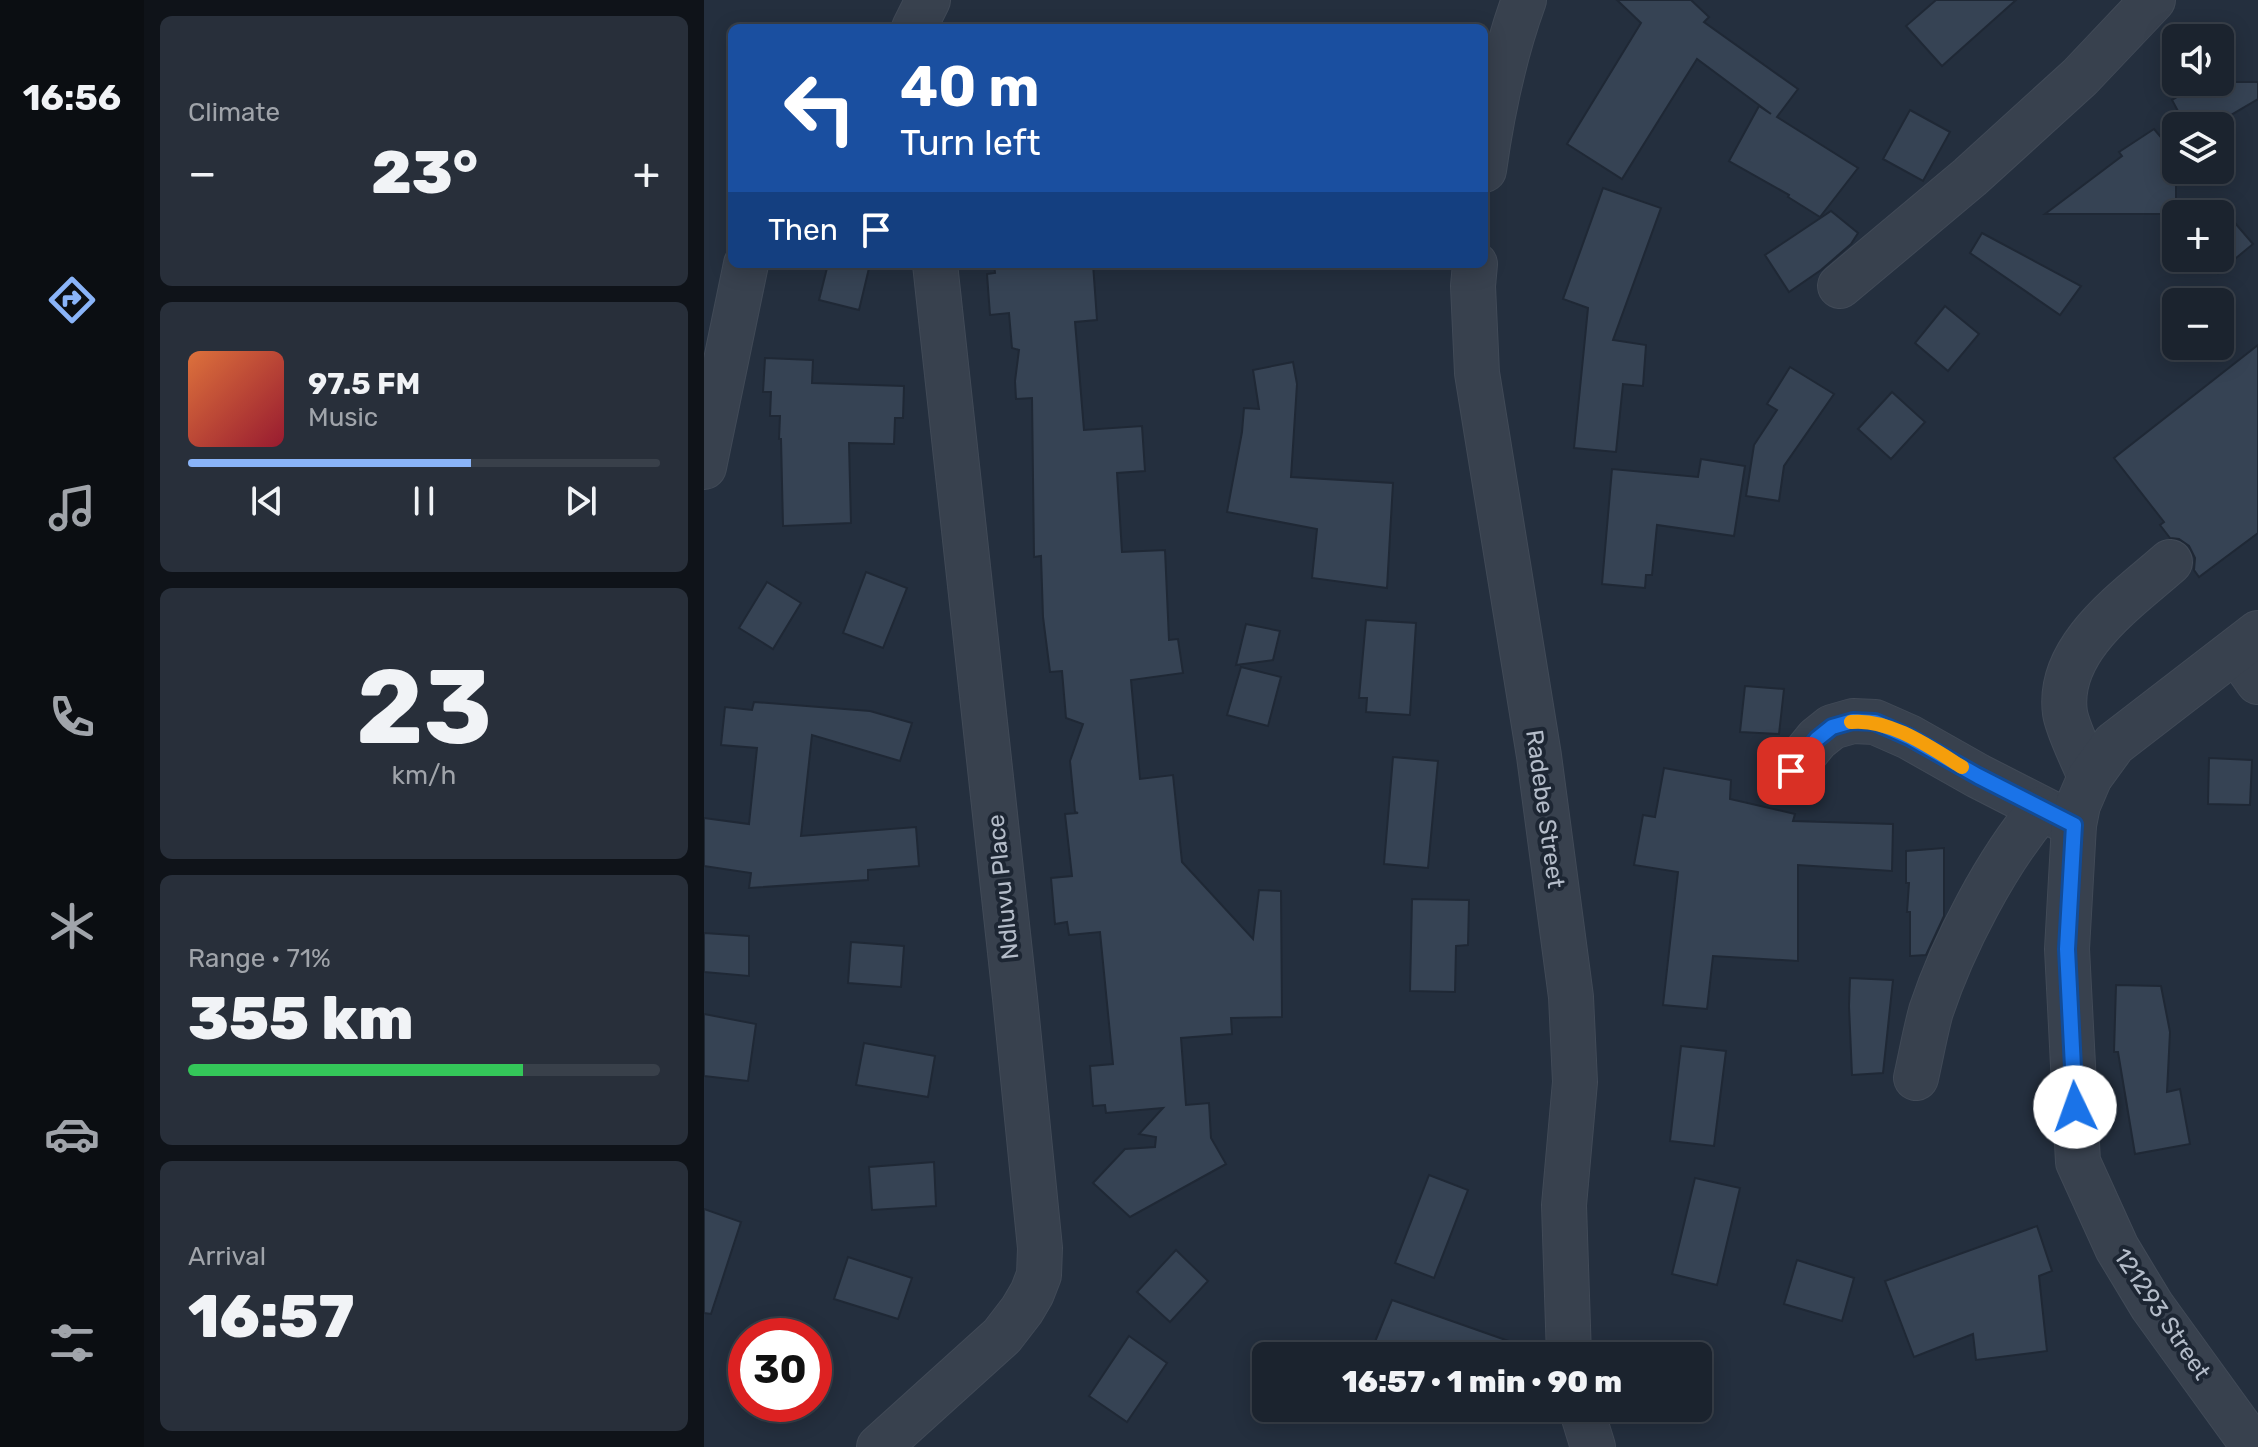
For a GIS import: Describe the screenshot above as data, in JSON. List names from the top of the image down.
{
  "streets": {
    "street": ["Radebe Street", "Ndluvu Place", "121293 Street"]
  },
  "page": {
    "tabs": "16:56",
    "tile": [
      "Climate",
      ["23", "km/h"],
      ["Range · 71%", "355 km"],
      ["Arrival", "16:57"]
    ],
    "map_buttons": ["+", "−"],
    "turn": ["40 m", "Turn left"],
    "heat": ["−", "23°", "+"],
    "then": "Then",
    "song": ["97.5 FM", "Music"],
    "limit": "30",
    "trip": "16:57 · 1 min · 90 m"
  }
}
